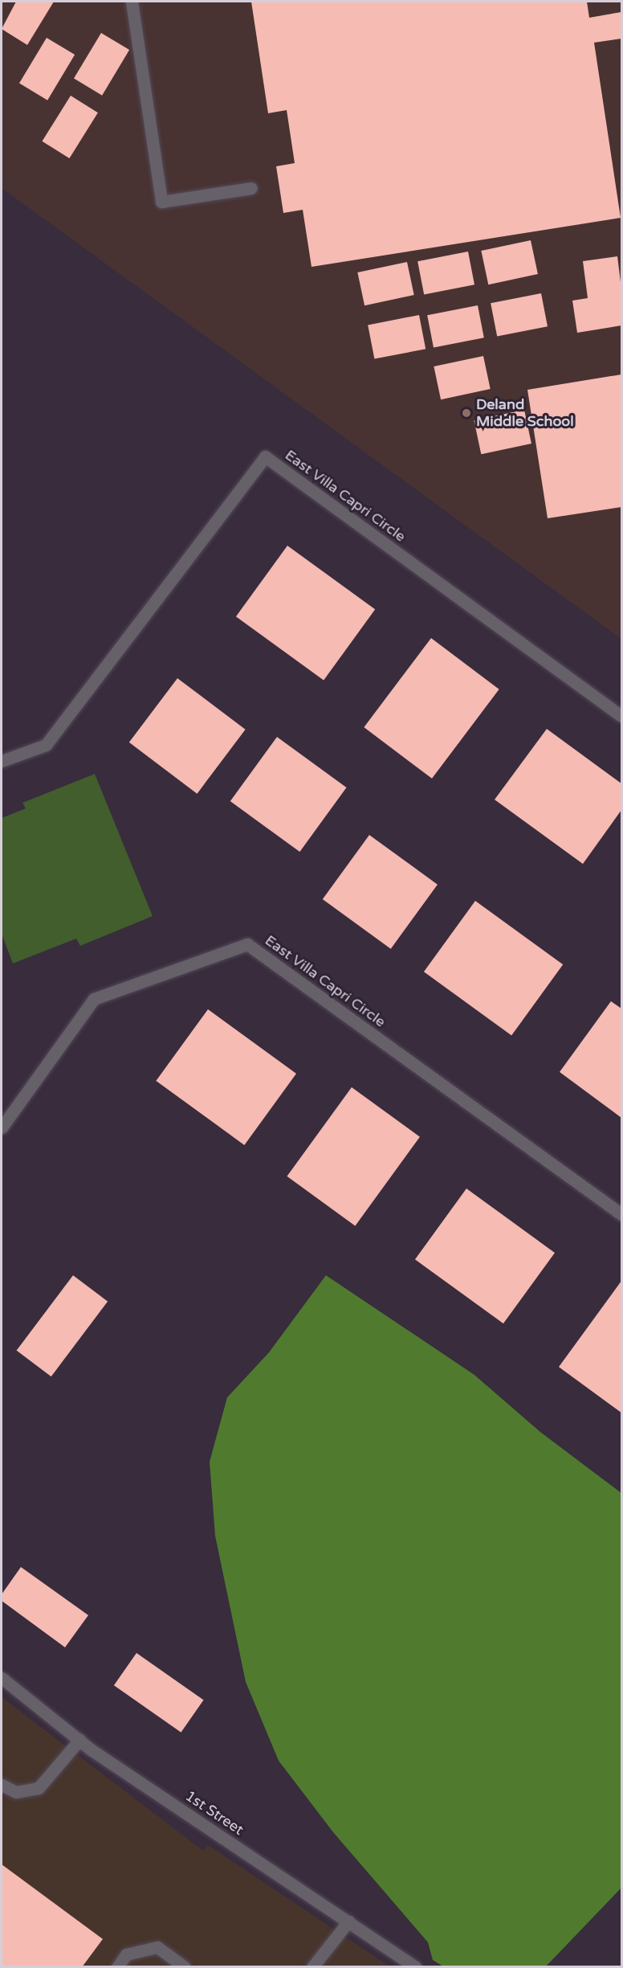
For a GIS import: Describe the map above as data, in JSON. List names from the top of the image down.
{
  "streets": {
    "street": ["East Villa Capri Circle", "1st Street"]
  },
  "places": ["Deland Middle School"]
}
